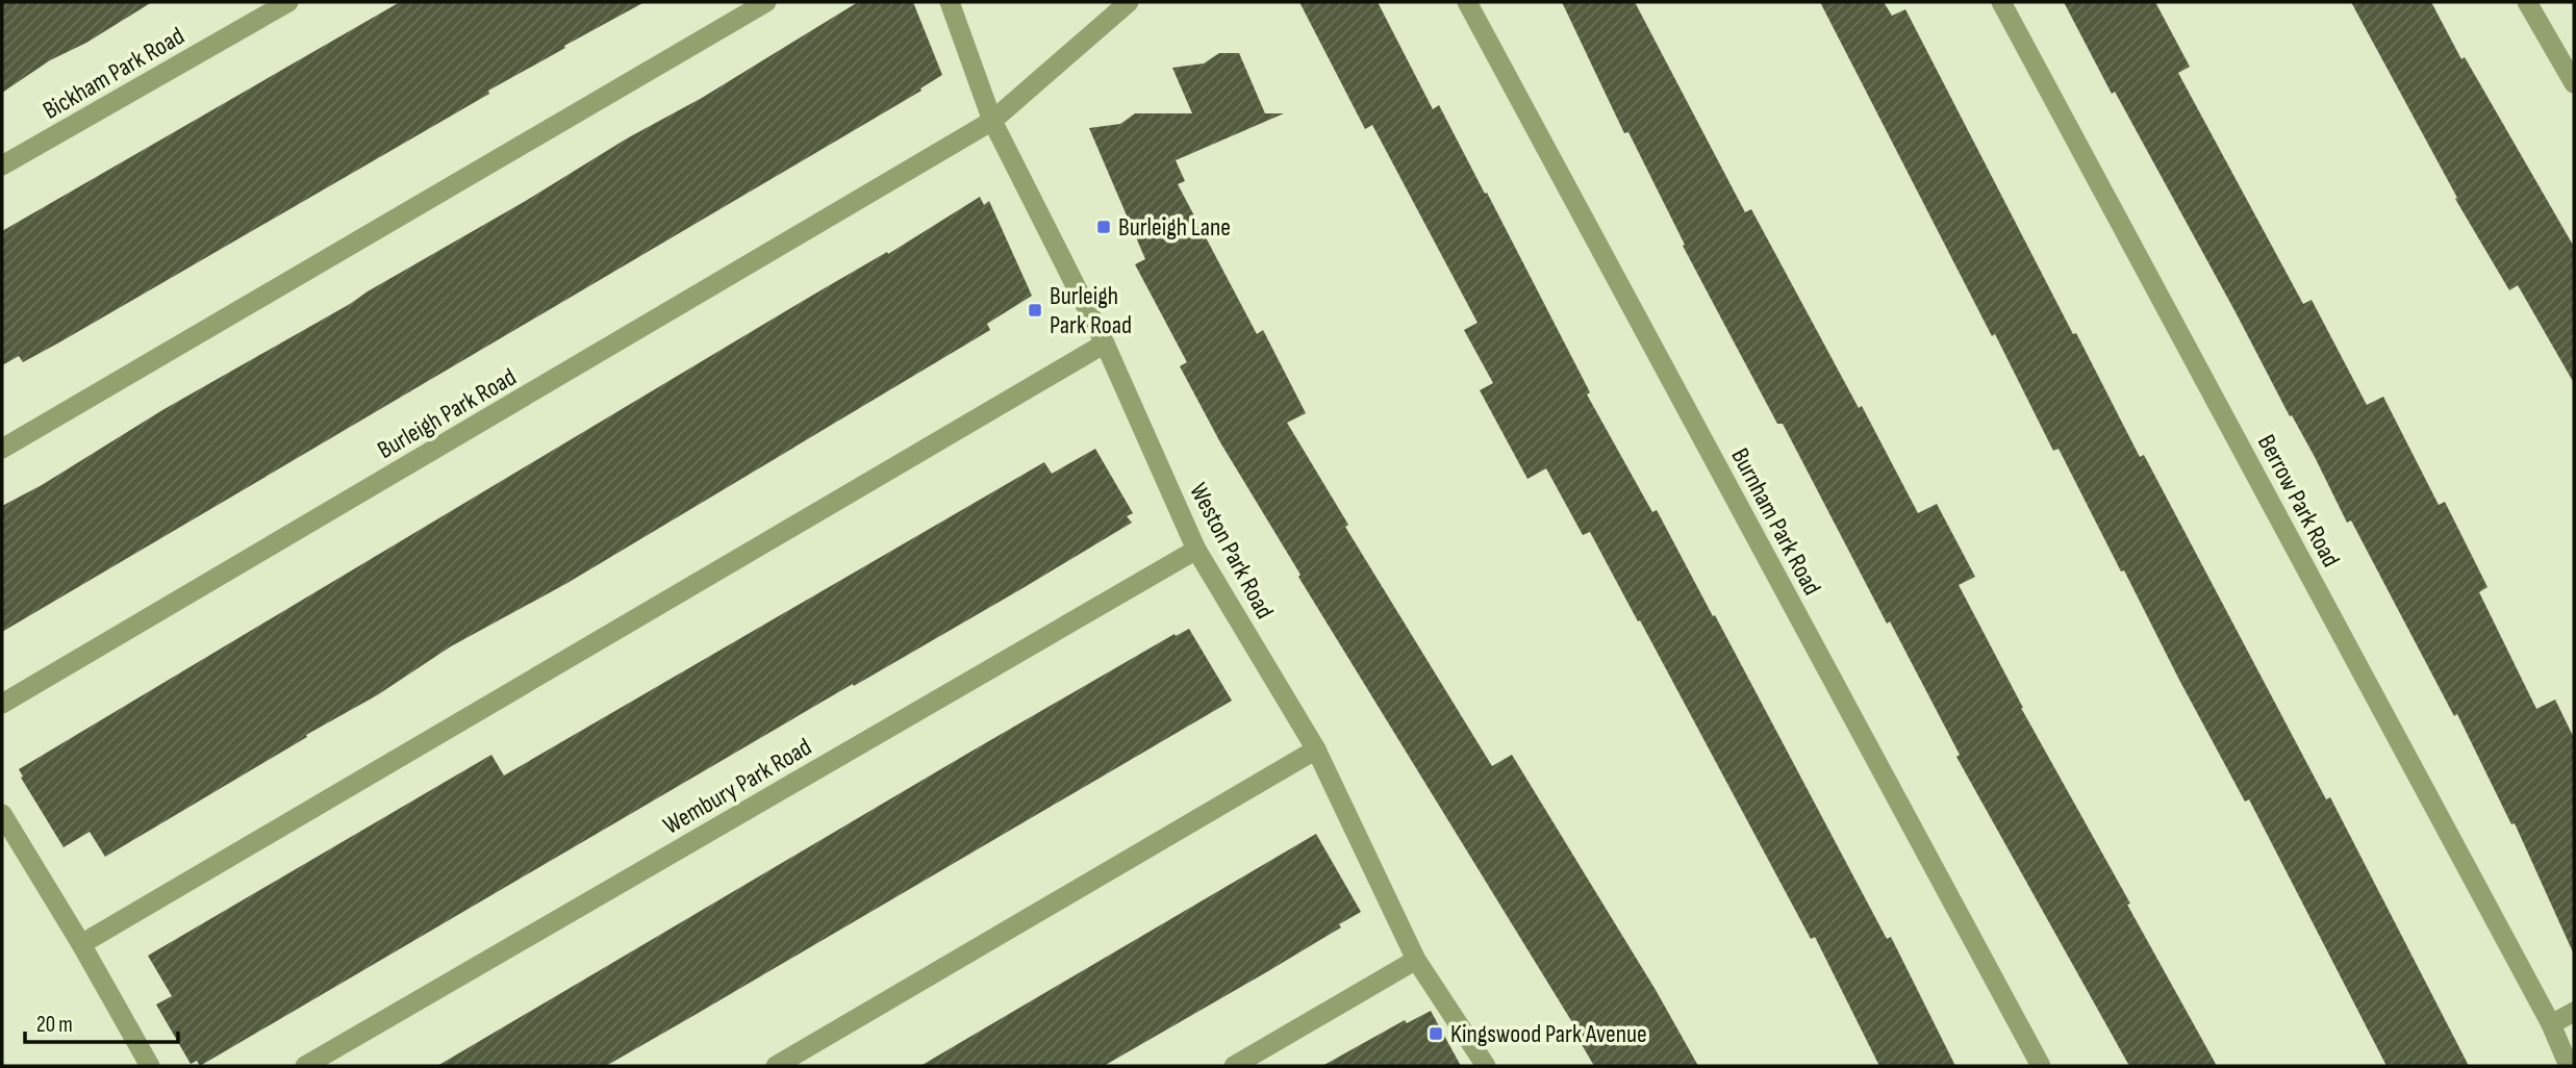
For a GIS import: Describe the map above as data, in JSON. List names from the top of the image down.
{
  "streets": {
    "street": [
      "Bickham Park Road",
      "Burleigh Park Road",
      "Berrow Park Road",
      "Burnham Park Road",
      "Weston Park Road",
      "Wembury Park Road"
    ]
  },
  "crossings": [
    ["Burleigh Park Road", "Weston Park Road"],
    ["Weston Park Road", "Wembury Park Road"]
  ],
  "places": {
    "transit": ["Burleigh Lane", "Burleigh Park Road", "Kingswood Park Avenue"]
  },
  "scale_bar": "20 m"
}
